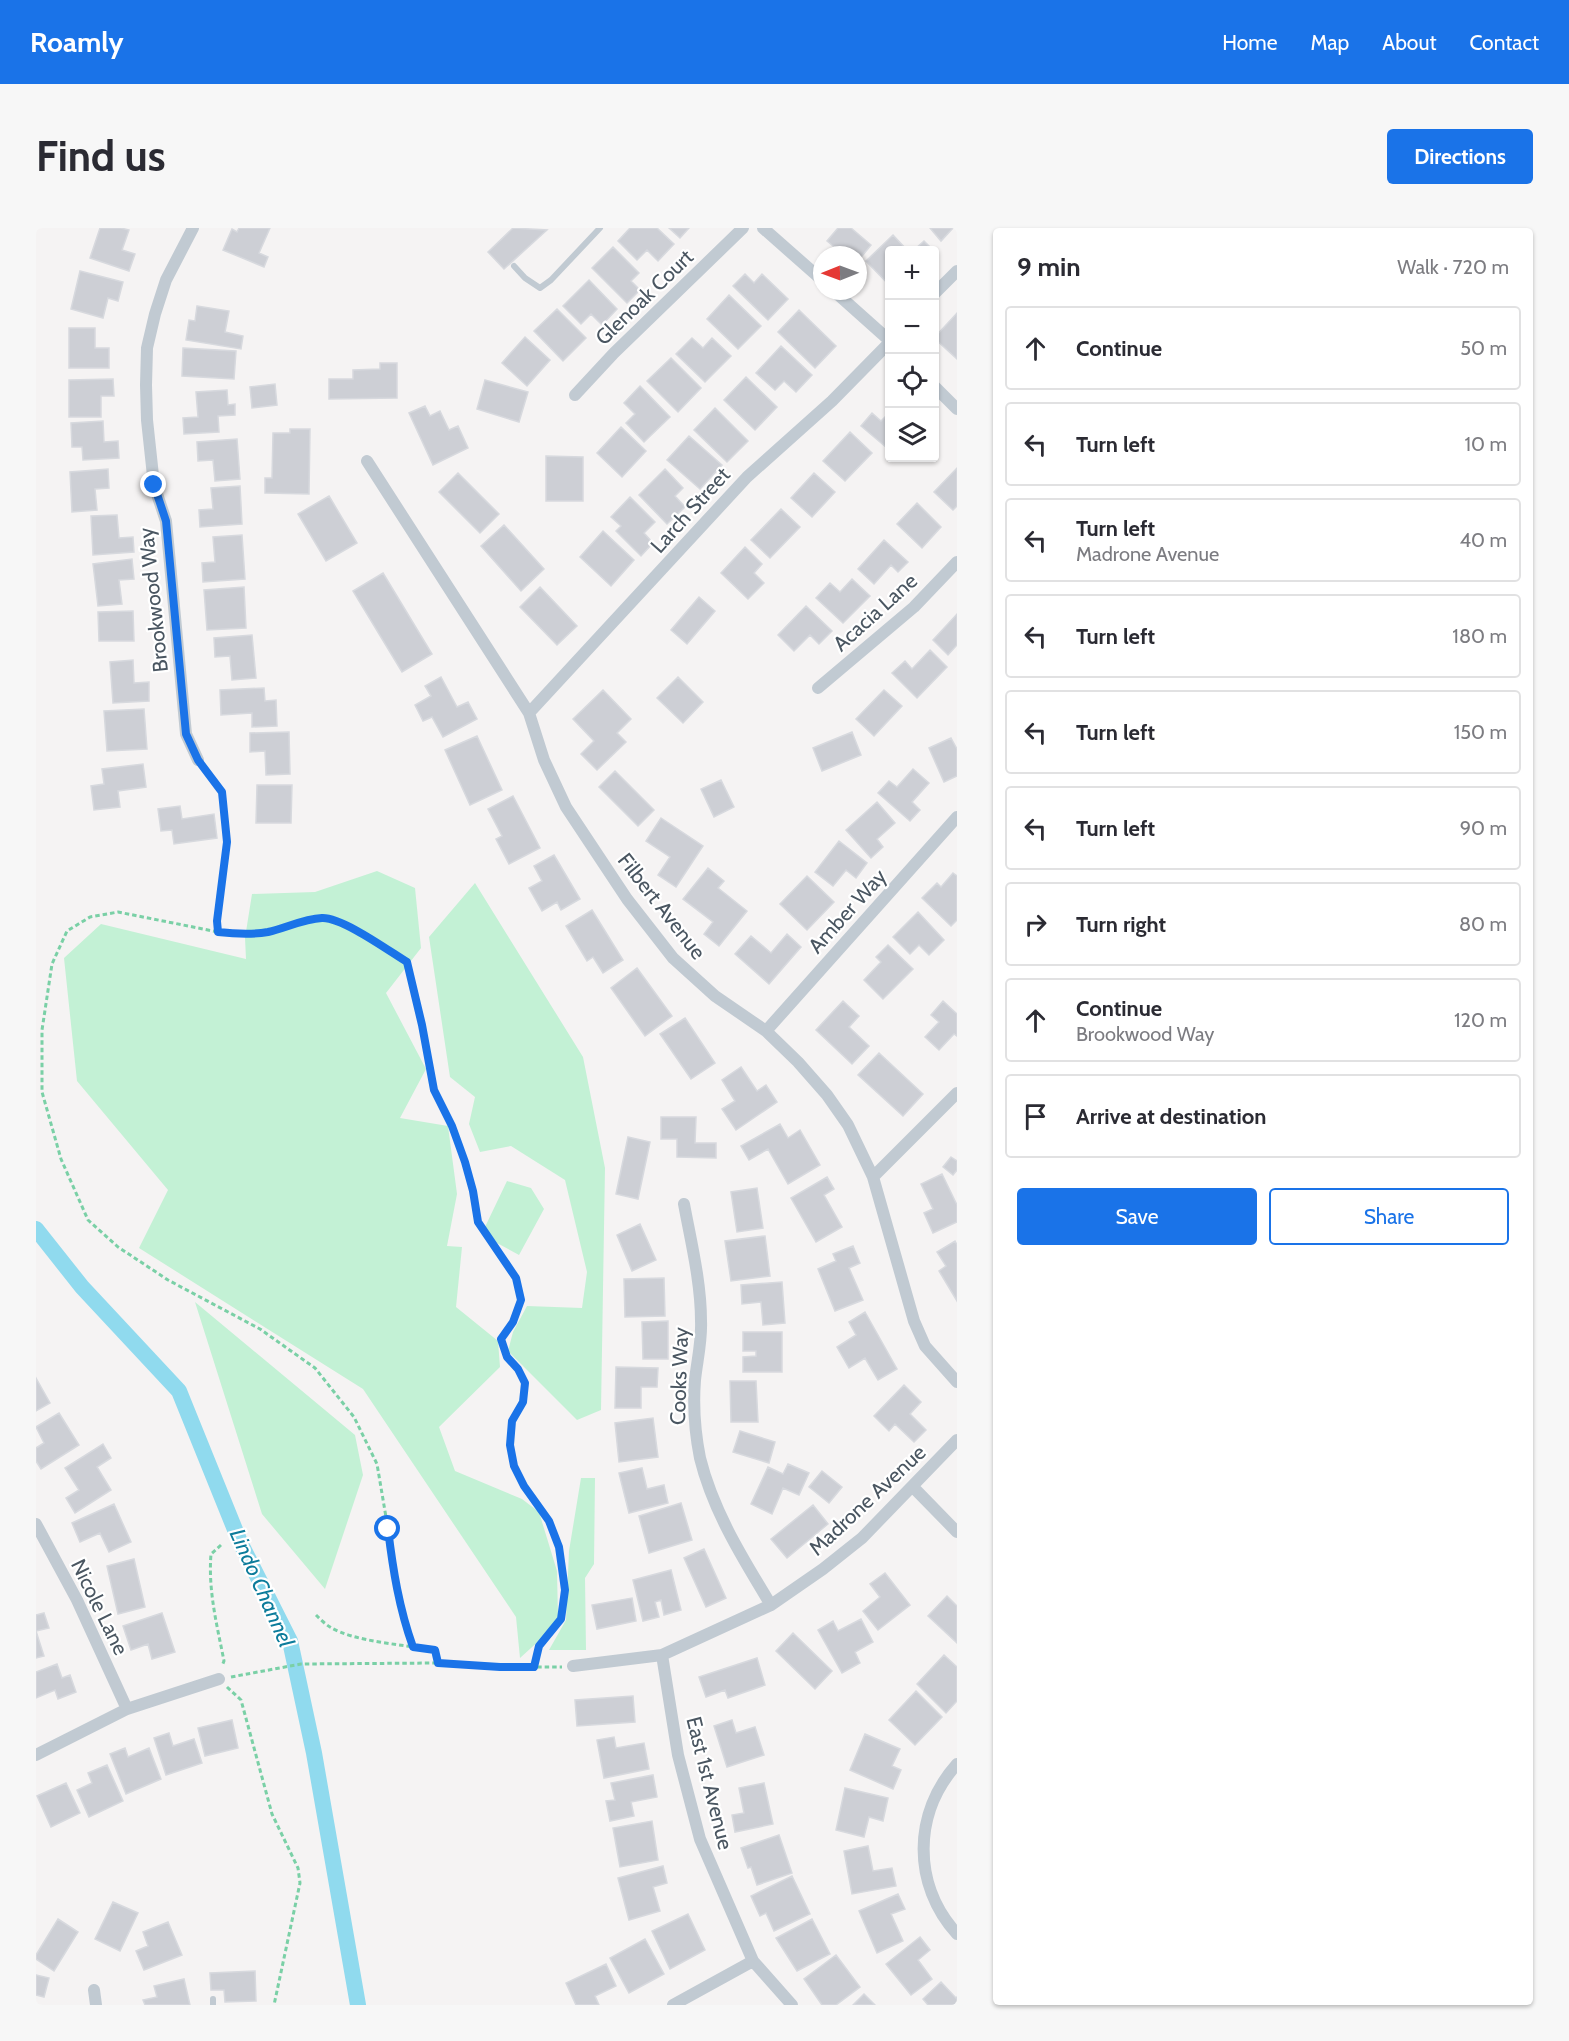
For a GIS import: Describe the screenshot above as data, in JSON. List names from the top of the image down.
{
  "streets": {
    "street": [
      "Glenoak Court",
      "Larch Street",
      "Brookwood Way",
      "Acacia Lane",
      "Filbert Avenue",
      "Amber Way",
      "Cooks Way",
      "Madrone Avenue",
      "Nicole Lane",
      "East 1st Avenue"
    ]
  },
  "crossings": [
    ["Larch Street", "Filbert Avenue"],
    ["Filbert Avenue", "Amber Way"],
    ["Cooks Way", "Madrone Avenue"],
    ["Madrone Avenue", "East 1st Avenue"]
  ],
  "water": ["Lindo Channel"],
  "north": "left",
  "page": {
    "header": "Roamly",
    "nav": [
      "Home",
      "Map",
      "About",
      "Contact"
    ],
    "buttons": [
      "Directions",
      ["Save", "Share"]
    ],
    "title": "Find us",
    "heading": ["9 min", "Walk · 720 m"],
    "map_buttons": ["+", "−"],
    "list": [
      ["Continue", "50 m"],
      ["Turn left", "10 m"],
      ["Turn left", "Madrone Avenue", "40 m"],
      ["Turn left", "180 m"],
      ["Turn left", "150 m"],
      ["Turn left", "90 m"],
      ["Turn right", "80 m"],
      ["Continue", "Brookwood Way", "120 m"],
      "Arrive at destination"
    ]
  }
}
